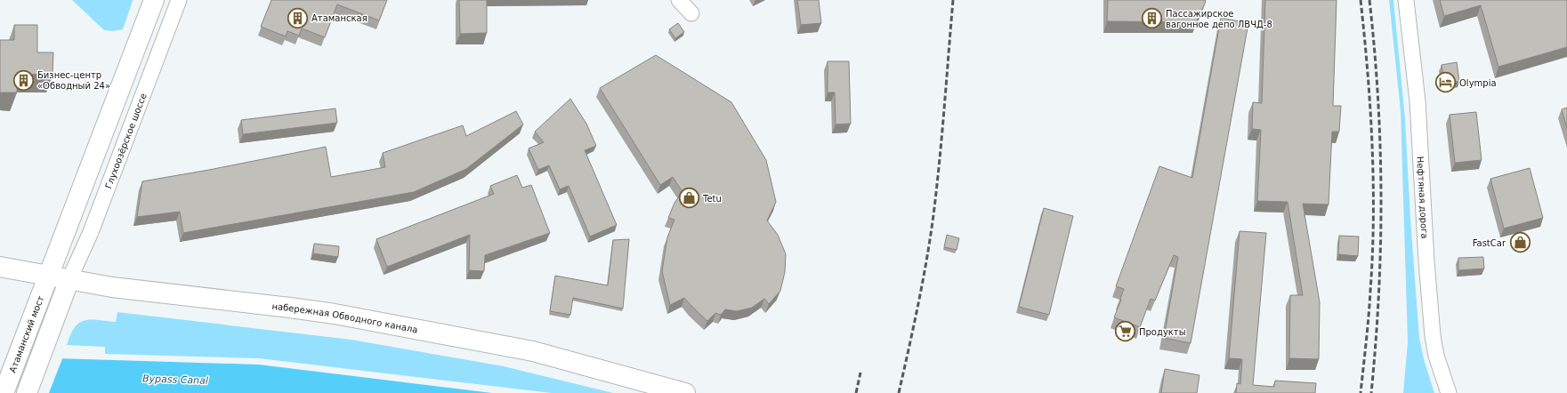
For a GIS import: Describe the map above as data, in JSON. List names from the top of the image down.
{
  "streets": {
    "main road": ["набережная Обводного канала", "Атаманский мост"],
    "street": ["Глухоозёрское шоссе", "Нефтяная дорога"]
  },
  "crossings": [
    ["Глухоозёрское шоссе", "набережная Обводного канала"],
    ["набережная Обводного канала", "Атаманский мост"]
  ],
  "water": ["Bypass Canal"],
  "places": {
    "building": ["Атаманская", "Пассажирское вагонное депо ЛВЧД-8", "Бизнес-центр «Обводный 24»"],
    "hotel": ["Olympia"],
    "shop": ["Tetu", "FastCar"],
    "supermarket": ["Продукты"]
  }
}
